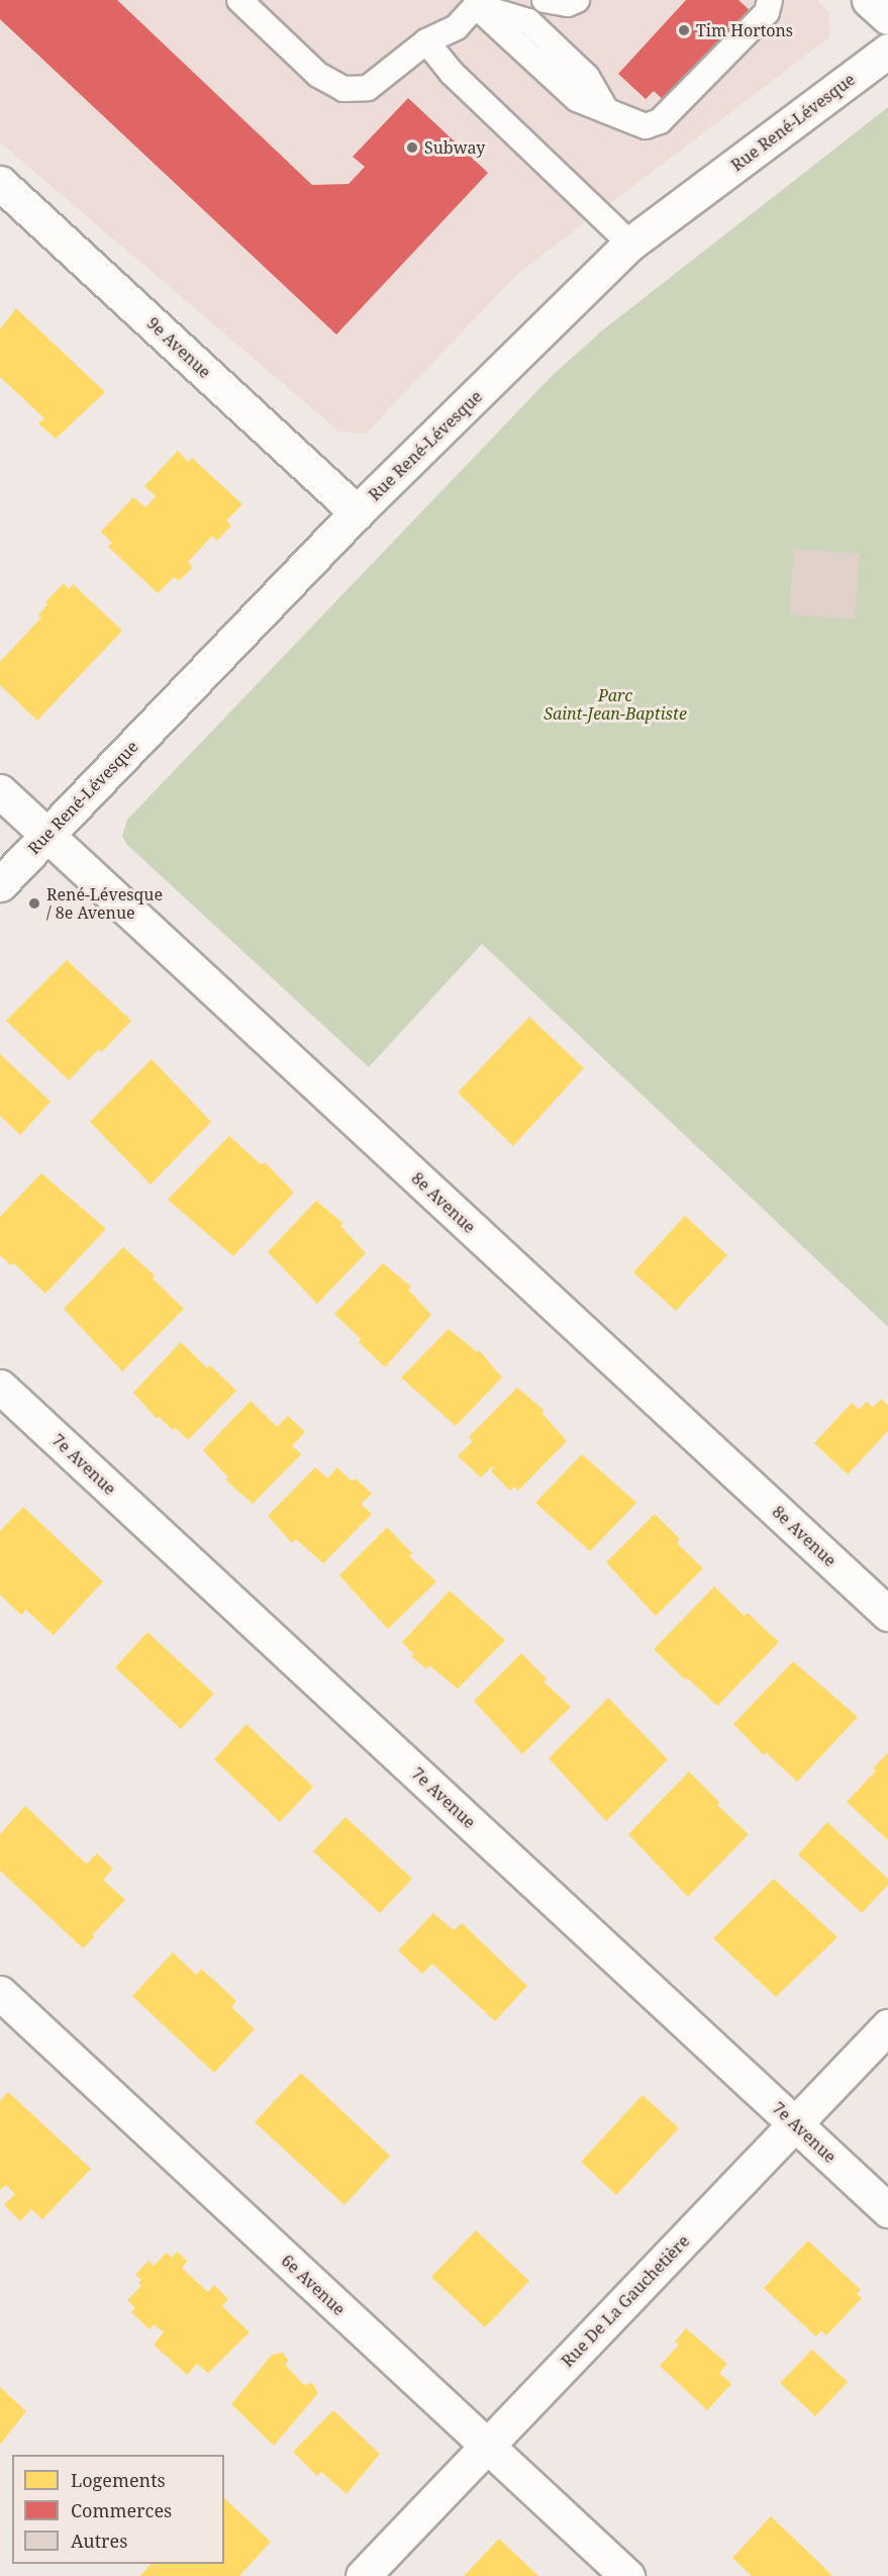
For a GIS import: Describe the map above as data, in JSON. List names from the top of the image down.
{
  "streets": {
    "street": [
      "Rue René-Lévesque",
      "9e Avenue",
      "8e Avenue",
      "7e Avenue",
      "6e Avenue",
      "Rue De La Gauchetière"
    ]
  },
  "crossings": [
    ["Rue René-Lévesque", "9e Avenue"],
    ["Rue René-Lévesque", "8e Avenue"],
    ["7e Avenue", "Rue De La Gauchetière"],
    ["6e Avenue", "Rue De La Gauchetière"]
  ],
  "parks": ["Parc Saint-Jean-Baptiste"],
  "places": ["Tim Hortons", "Subway", "René-Lévesque / 8e Avenue"],
  "legend": ["Logements", "Commerces", "Autres"]
}
